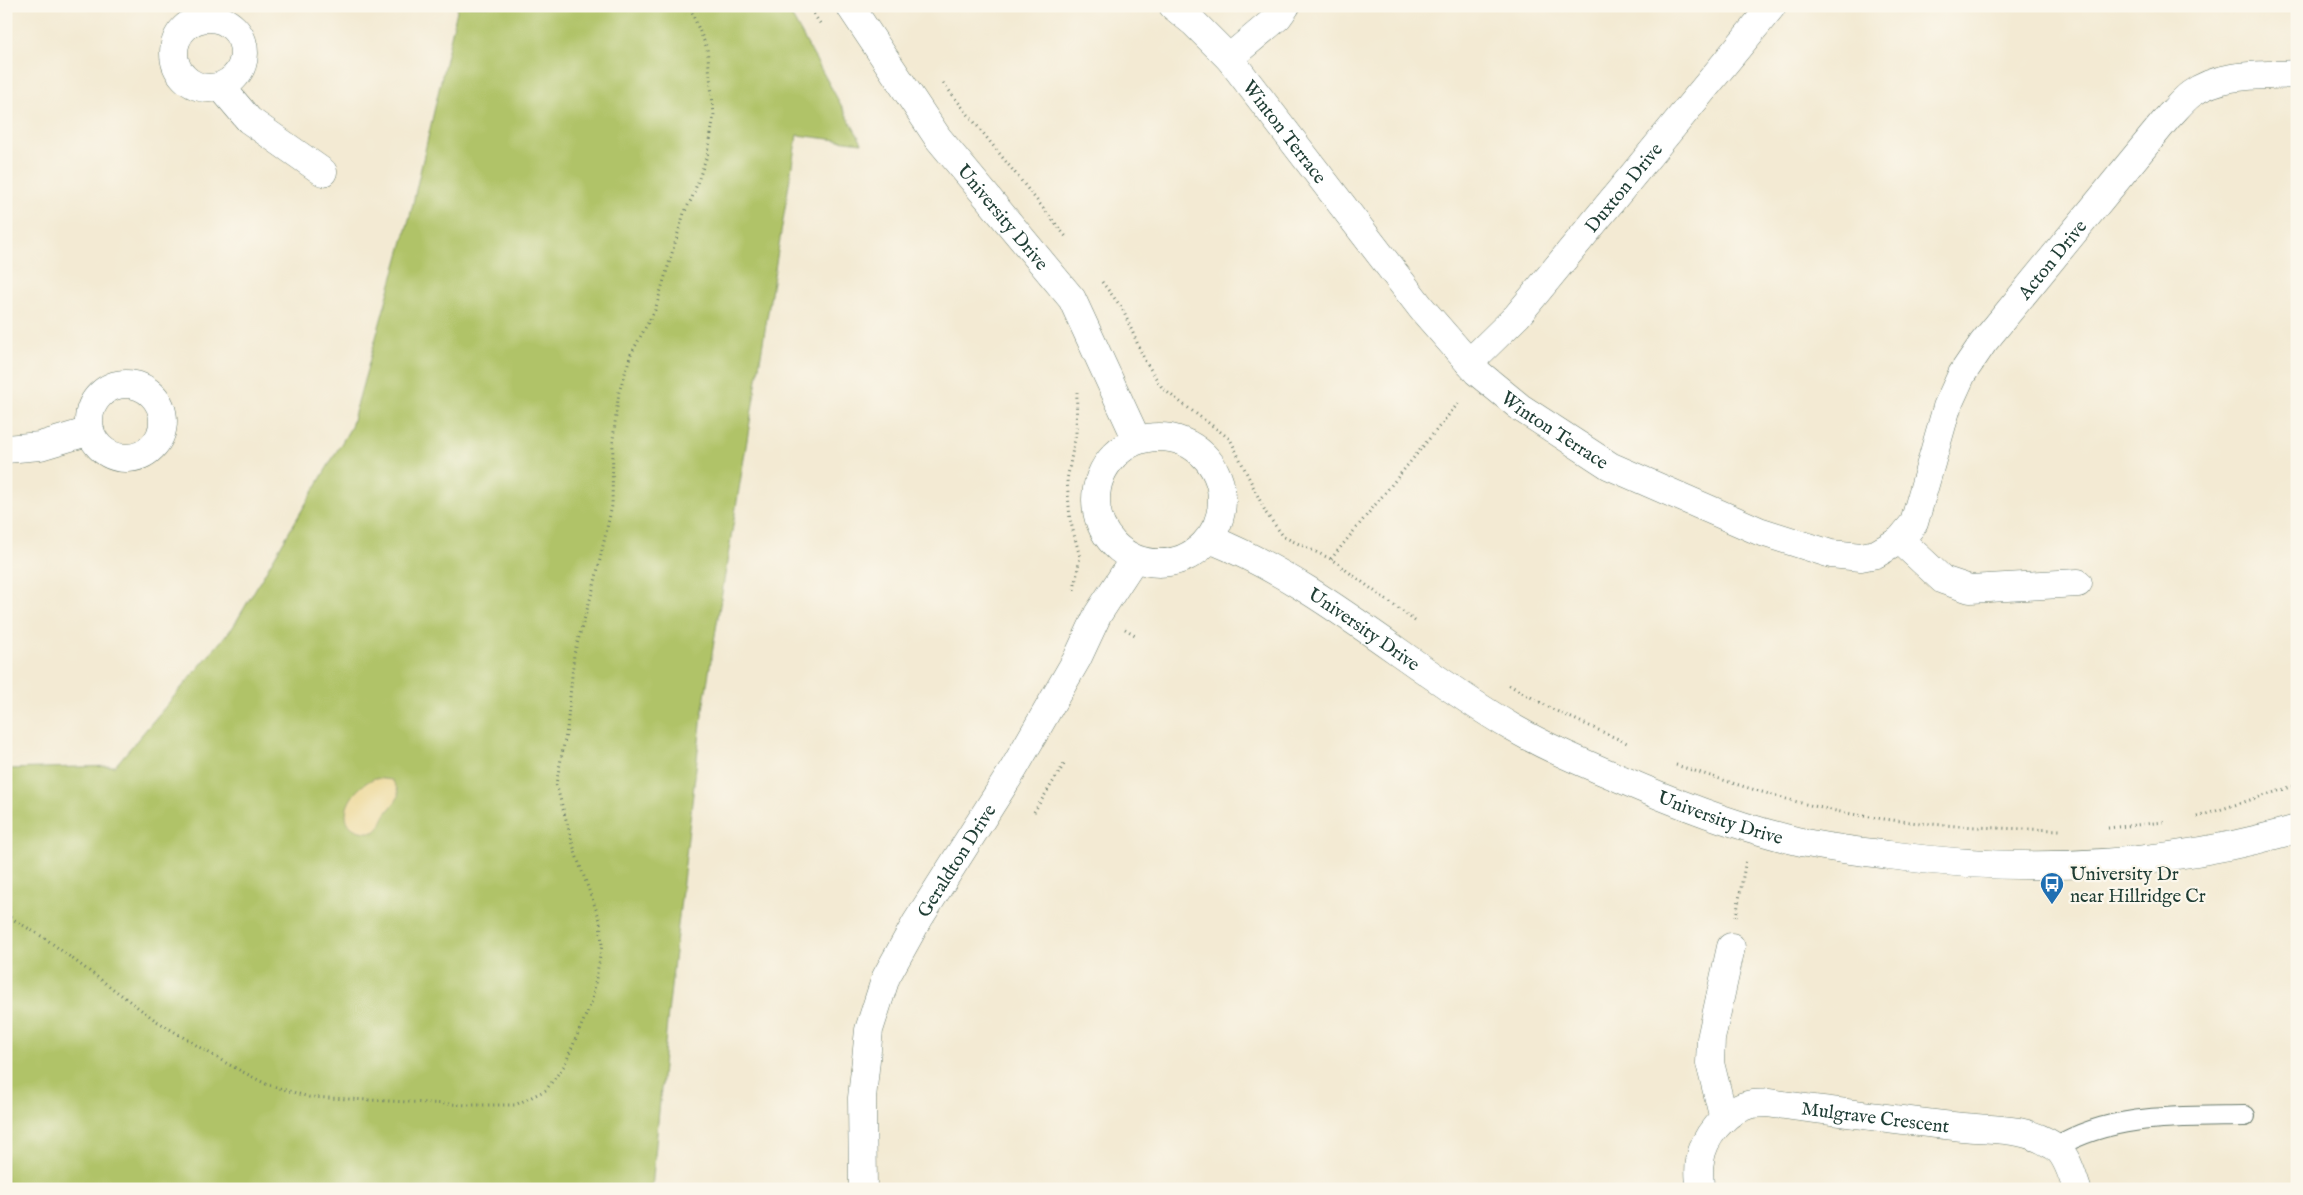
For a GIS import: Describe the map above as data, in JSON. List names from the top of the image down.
{
  "streets": {
    "street": [
      "Winton Terrace",
      "Duxton Drive",
      "University Drive",
      "Acton Drive",
      "Geraldton Drive",
      "Mulgrave Crescent"
    ]
  },
  "crossings": [
    ["Winton Terrace", "Duxton Drive"],
    ["Winton Terrace", "Acton Drive"],
    ["University Drive", "Geraldton Drive"]
  ],
  "places": {
    "bus stop": ["University Dr near Hillridge Cr"]
  }
}
